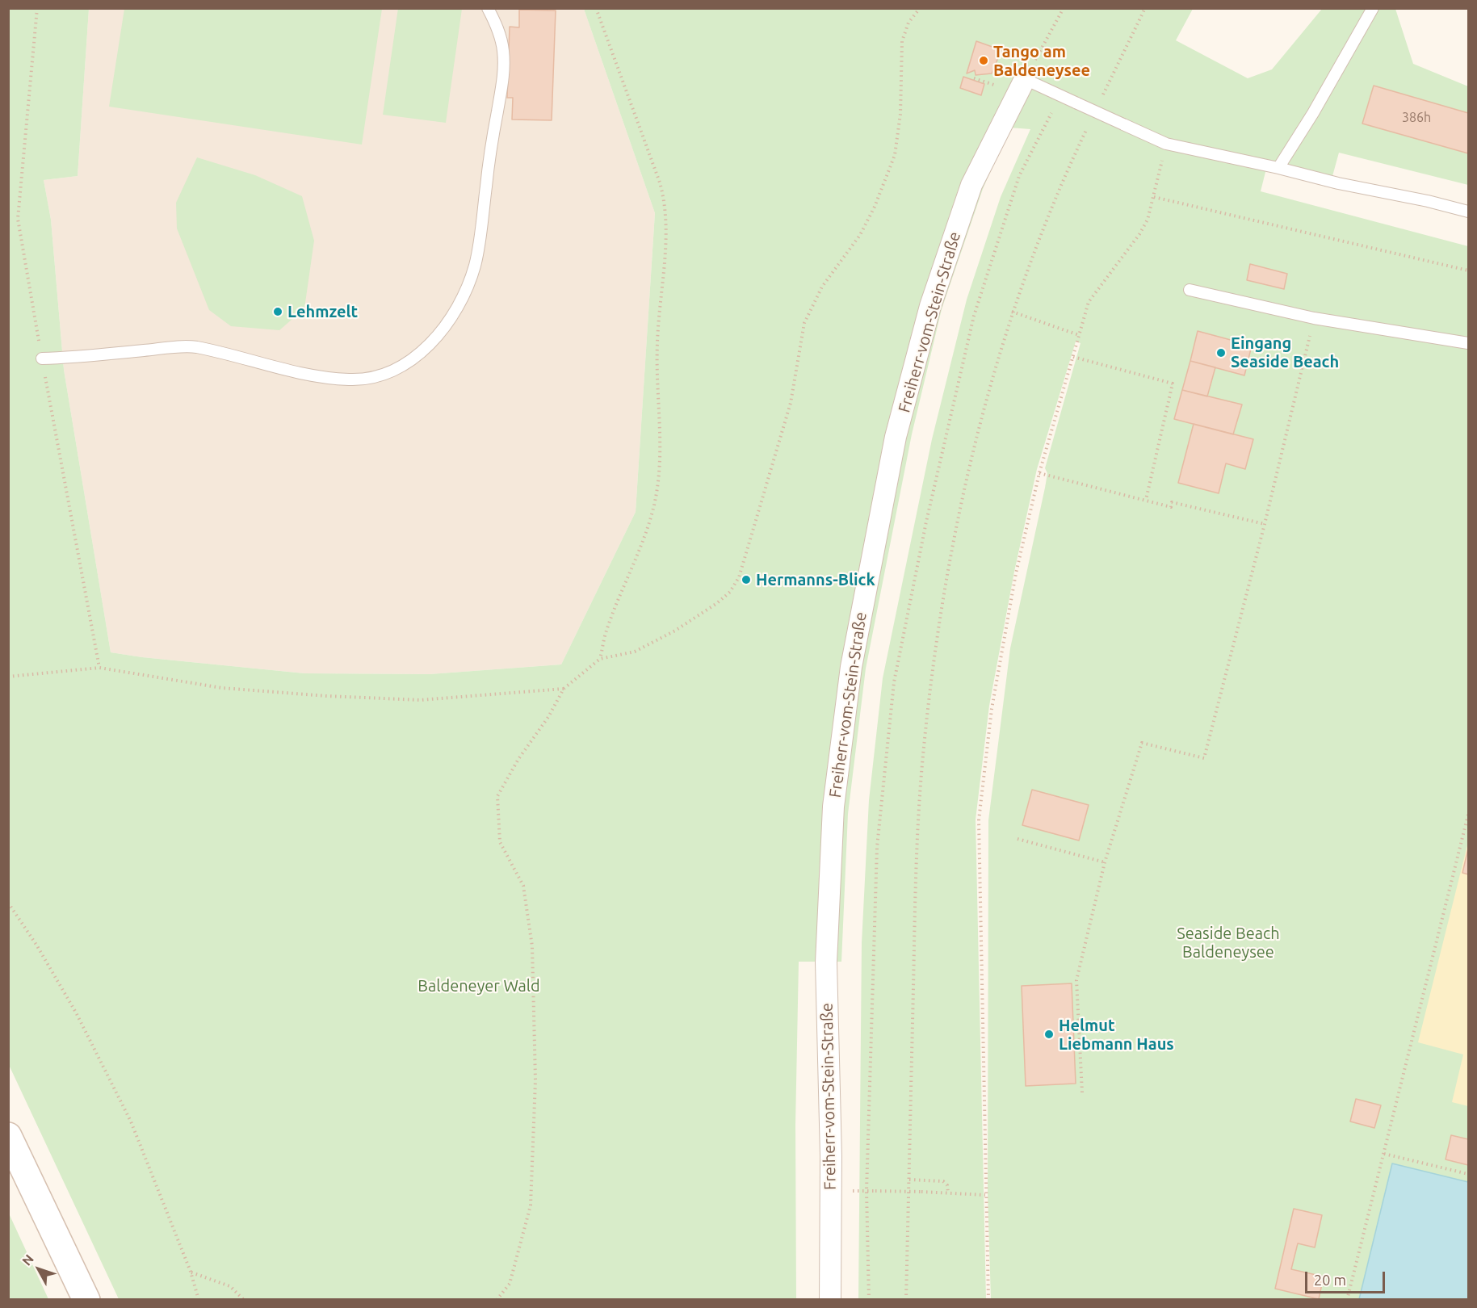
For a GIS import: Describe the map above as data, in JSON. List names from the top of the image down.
{
  "streets": {
    "street": ["Freiherr-vom-Stein-Straße"]
  },
  "parks": ["Seaside Beach Baldeneysee", "Baldeneyer Wald"],
  "places": [
    "Tango am Baldeneysee",
    "Lehmzelt",
    "Eingang Seaside Beach",
    "Hermanns-Blick",
    "Helmut Liebmann Haus"
  ],
  "house_numbers": ["386h"],
  "scale_bar": "20 m",
  "north": "top left"
}
